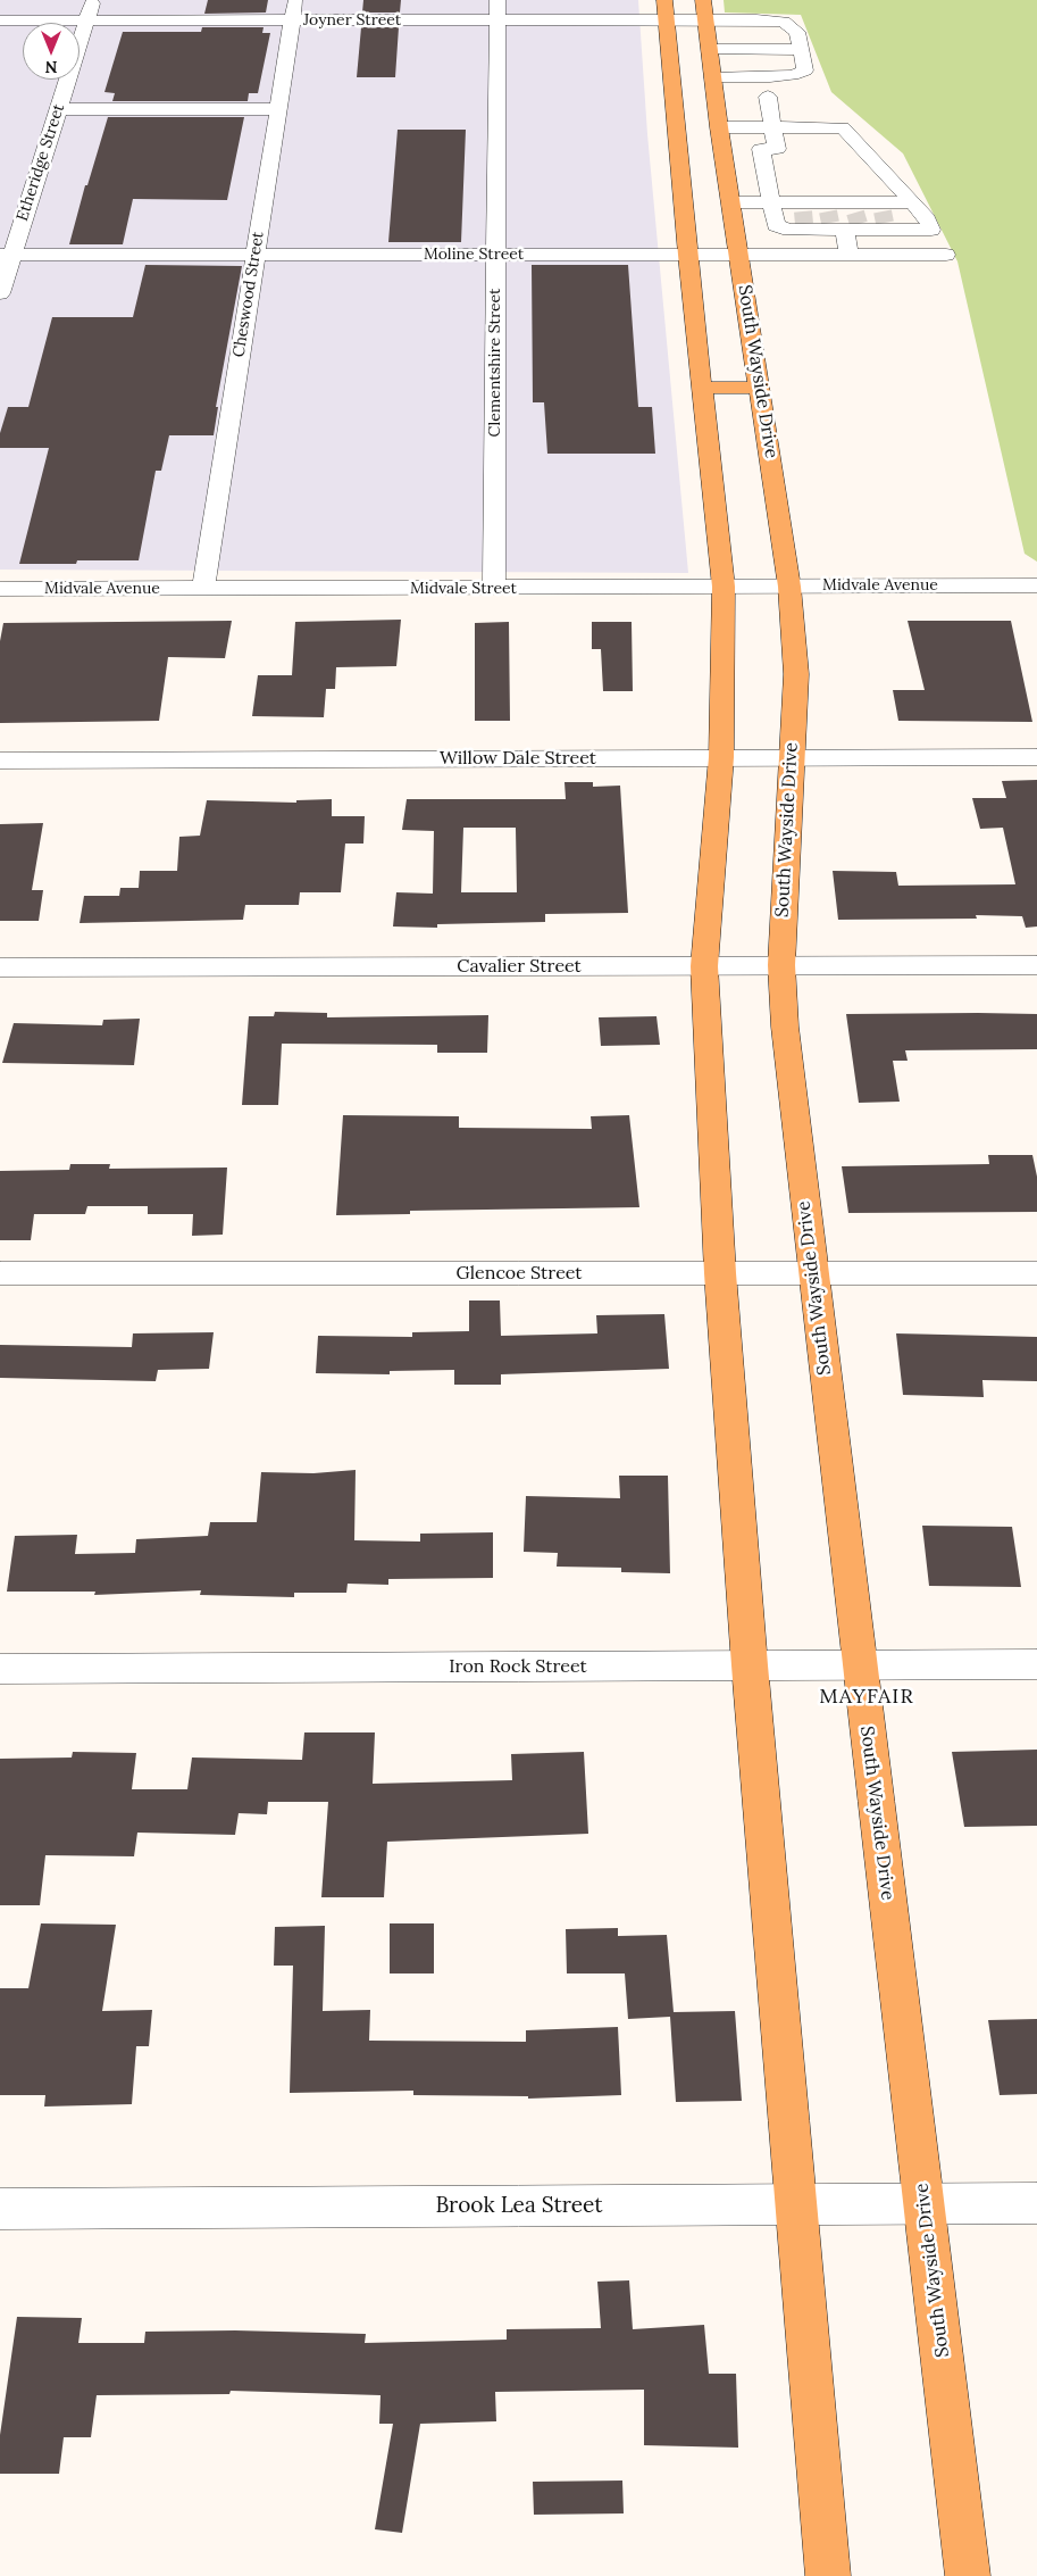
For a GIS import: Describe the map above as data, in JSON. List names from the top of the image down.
{
  "streets": {
    "main road": ["South Wayside Drive"],
    "street": [
      "Joyner Street",
      "Etheridge Street",
      "Moline Street",
      "Cheswood Street",
      "Clementshire Street",
      "Midvale Avenue",
      "Midvale Street",
      "Willow Dale Street",
      "Cavalier Street",
      "Glencoe Street",
      "Iron Rock Street",
      "Brook Lea Street"
    ]
  },
  "crossings": [
    ["Joyner Street", "Etheridge Street"],
    ["Joyner Street", "Cheswood Street"],
    ["Joyner Street", "Clementshire Street"],
    ["Joyner Street", "South Wayside Drive"],
    ["Etheridge Street", "Moline Street"],
    ["Moline Street", "Cheswood Street"],
    ["Moline Street", "Clementshire Street"],
    ["Moline Street", "South Wayside Drive"],
    ["Cheswood Street", "Midvale Avenue"],
    ["Cheswood Street", "Midvale Street"],
    ["Clementshire Street", "Midvale Street"],
    ["South Wayside Drive", "Midvale Avenue"],
    ["South Wayside Drive", "Willow Dale Street"],
    ["South Wayside Drive", "Cavalier Street"],
    ["South Wayside Drive", "Glencoe Street"],
    ["South Wayside Drive", "Iron Rock Street"],
    ["South Wayside Drive", "Brook Lea Street"],
    ["Midvale Avenue", "Midvale Street"]
  ],
  "districts": ["MAYFAIR"],
  "north": "bottom"
}
